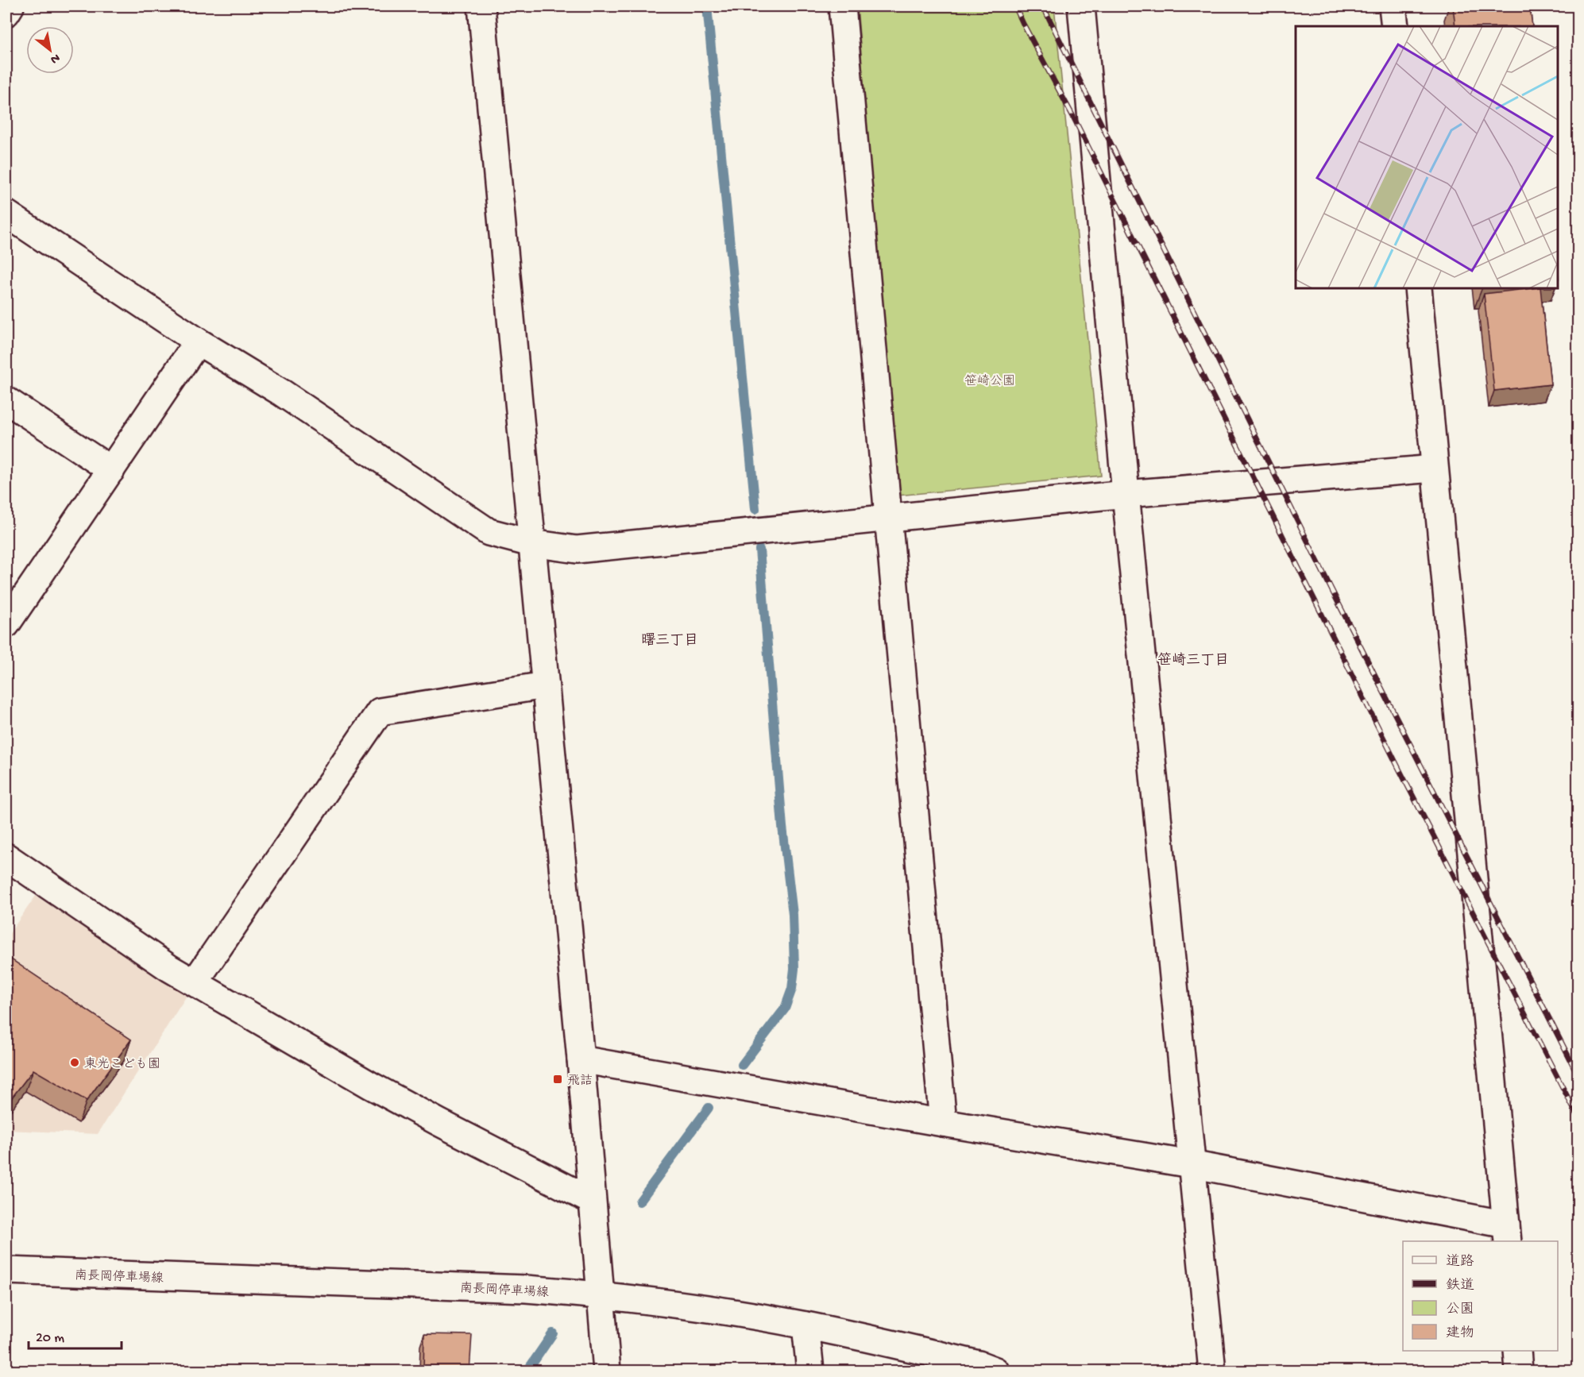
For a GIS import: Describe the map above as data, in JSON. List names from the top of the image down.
{
  "streets": {
    "street": ["南長岡停車場線"]
  },
  "districts": ["曙三丁目", "笹崎三丁目"],
  "parks": ["笹崎公園"],
  "places": {
    "other": ["東光こども園"],
    "transit": ["飛詰"]
  },
  "legend": [
    "道路",
    "鉄道",
    "公園",
    "建物"
  ],
  "scale_bar": "20 m",
  "north": "bottom right"
}
